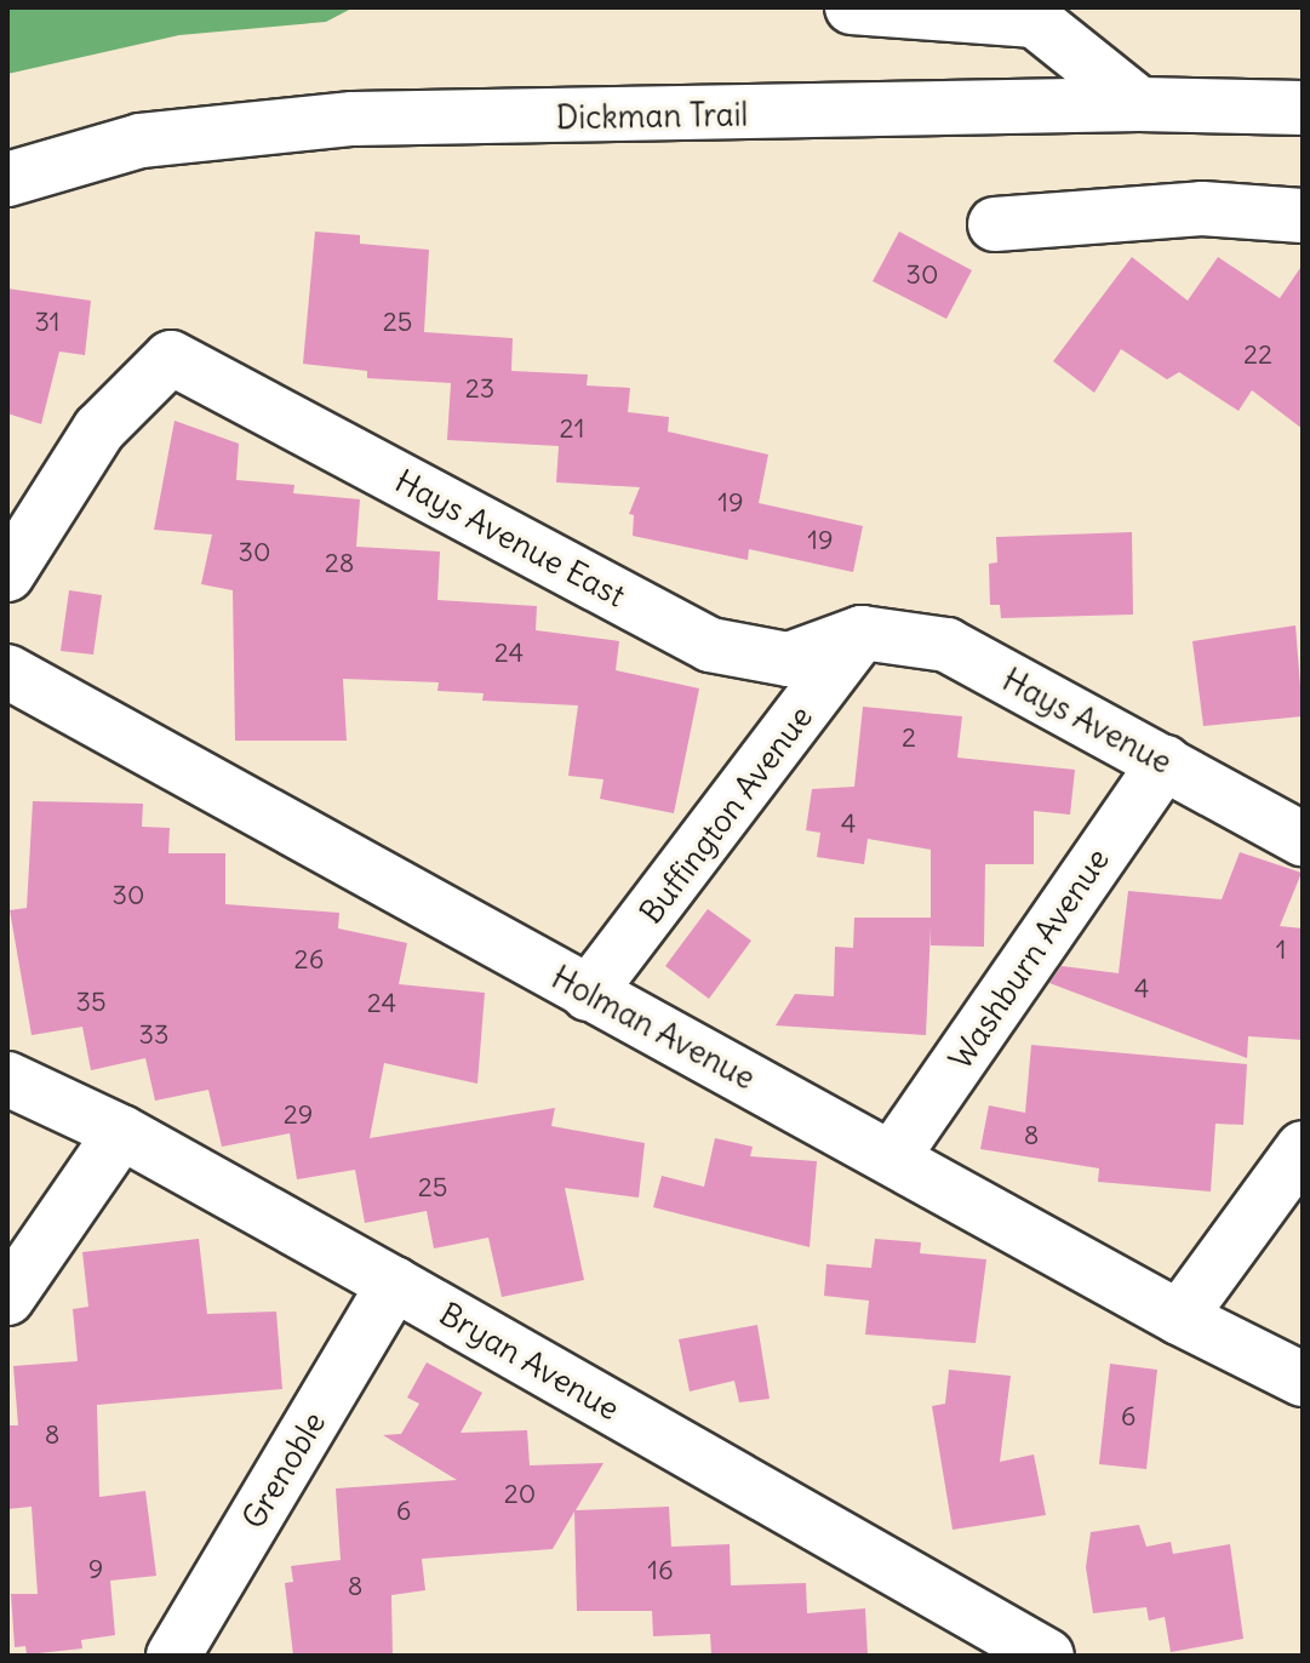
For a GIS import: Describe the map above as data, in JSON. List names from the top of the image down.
{
  "streets": {
    "street": [
      "Dickman Trail",
      "Hays Avenue East",
      "Hays Avenue",
      "Buffington Avenue",
      "Washburn Avenue",
      "Holman Avenue",
      "Bryan Avenue",
      "Grenoble"
    ]
  },
  "crossings": [
    ["Hays Avenue East", "Hays Avenue"],
    ["Hays Avenue East", "Buffington Avenue"],
    ["Hays Avenue", "Buffington Avenue"],
    ["Hays Avenue", "Washburn Avenue"],
    ["Buffington Avenue", "Holman Avenue"],
    ["Washburn Avenue", "Holman Avenue"],
    ["Bryan Avenue", "Grenoble"]
  ],
  "house_numbers": [
    "30",
    "31",
    "25",
    "22",
    "23",
    "21",
    "19",
    "19",
    "30",
    "28",
    "24",
    "2",
    "4",
    "30",
    "1",
    "26",
    "4",
    "35",
    "24",
    "33",
    "29",
    "8",
    "25",
    "6",
    "8",
    "20",
    "6",
    "9",
    "16",
    "8"
  ]
}
